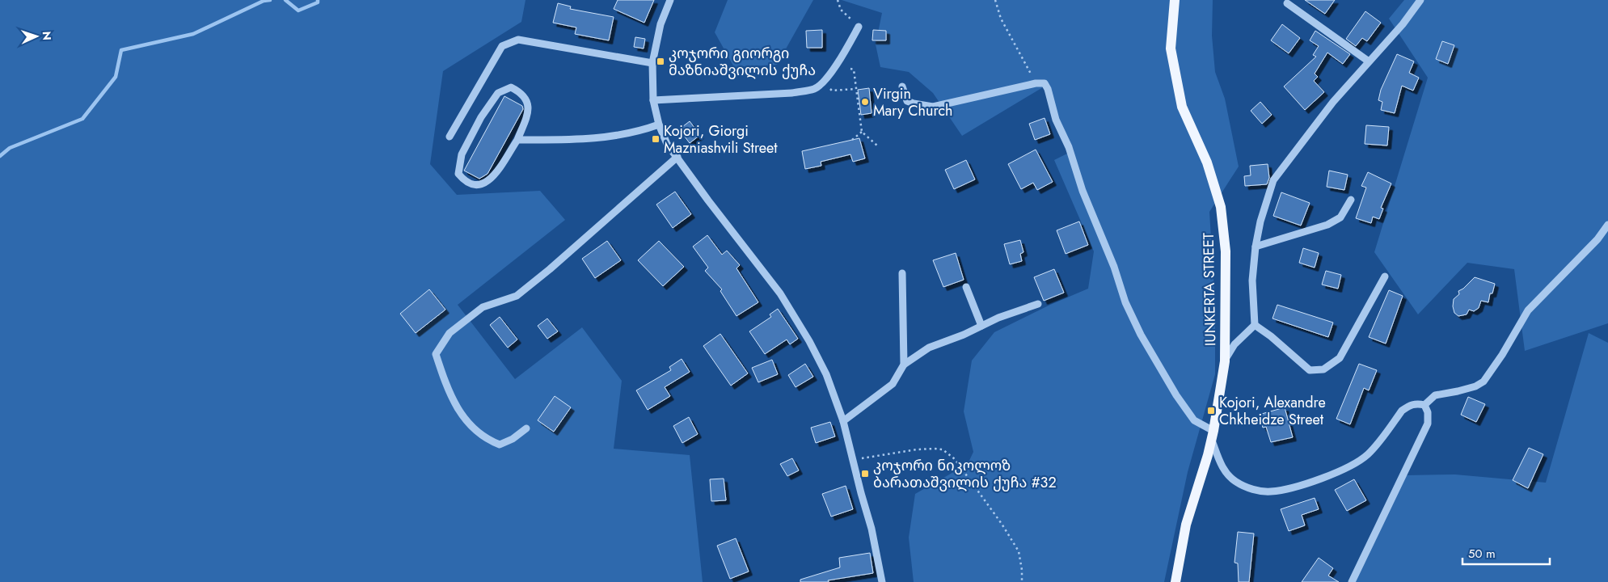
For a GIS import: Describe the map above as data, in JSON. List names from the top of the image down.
{
  "streets": {
    "main road": ["IUNKERTA STREET"]
  },
  "places": {
    "transit": [
      "კოჯორი გიორგი მაზნიაშვილის ქუჩა",
      "Kojori, Giorgi Mazniashvili Street",
      "Kojori, Alexandre Chkheidze Street",
      "კოჯორი ნიკოლოზ ბარათაშვილის ქუჩა #32"
    ],
    "other": ["Virgin Mary Church"]
  },
  "scale_bar": "50 m",
  "north": "right"
}
